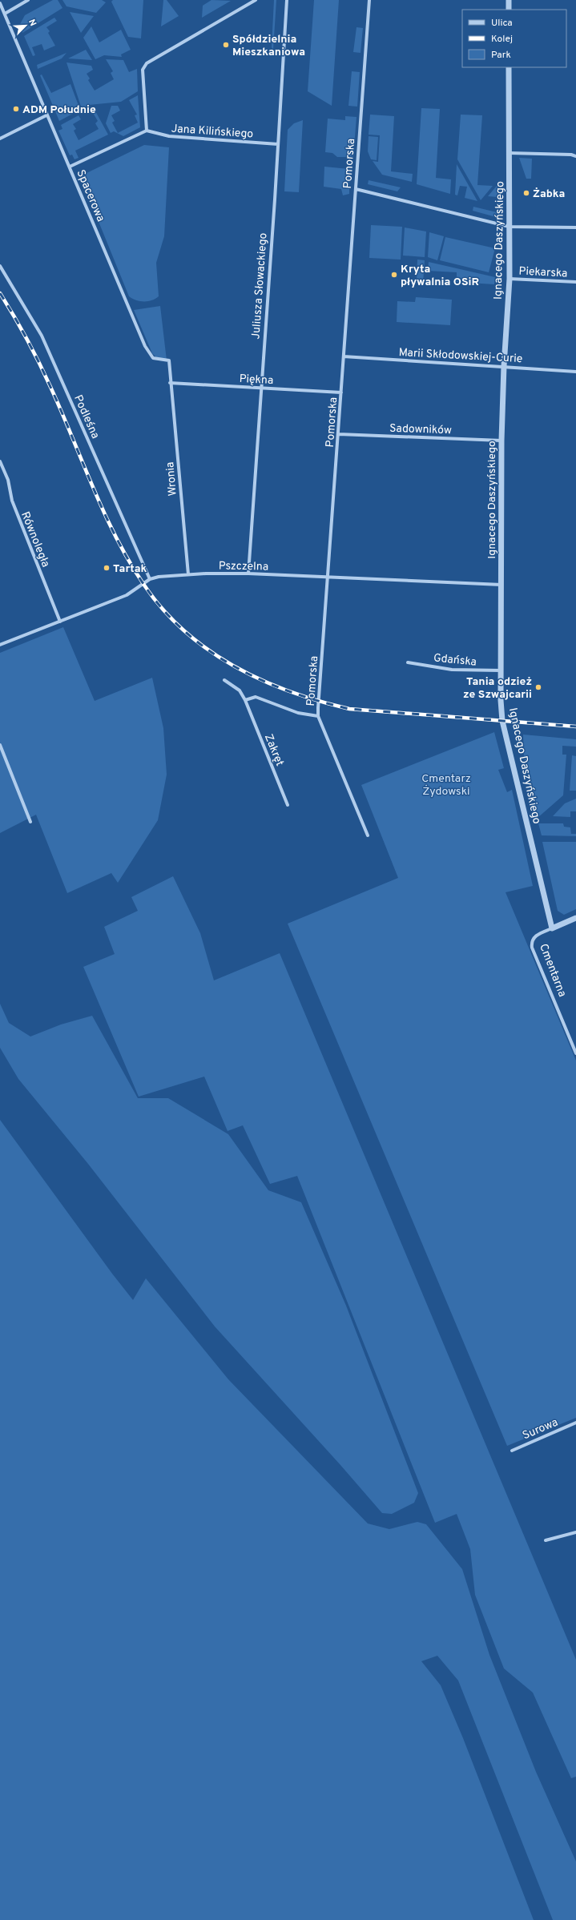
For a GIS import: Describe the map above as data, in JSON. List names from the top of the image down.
{
  "streets": {
    "street": [
      "Jana Kilińskiego",
      "Pomorska",
      "Spacerowa",
      "Ignacego Daszyńskiego",
      "Piekarska",
      "Juliusza Słowackiego",
      "Marii Skłodowskiej-Curie",
      "Piękna",
      "Podleśna",
      "Sadowników",
      "Wronia",
      "Równoległa",
      "Pszczelna",
      "Gdańska",
      "Zakręt",
      "Cmentarna",
      "Surowa"
    ]
  },
  "crossings": [
    ["Jana Kilińskiego", "Juliusza Słowackiego"],
    ["Pomorska", "Marii Skłodowskiej-Curie"],
    ["Pomorska", "Piękna"],
    ["Pomorska", "Sadowników"],
    ["Pomorska", "Pszczelna"],
    ["Spacerowa", "Piękna"],
    ["Spacerowa", "Wronia"],
    ["Ignacego Daszyńskiego", "Piekarska"],
    ["Ignacego Daszyńskiego", "Marii Skłodowskiej-Curie"],
    ["Ignacego Daszyńskiego", "Sadowników"],
    ["Ignacego Daszyńskiego", "Pszczelna"],
    ["Ignacego Daszyńskiego", "Gdańska"],
    ["Ignacego Daszyńskiego", "Cmentarna"],
    ["Juliusza Słowackiego", "Piękna"],
    ["Juliusza Słowackiego", "Pszczelna"],
    ["Piękna", "Wronia"],
    ["Podleśna", "Pszczelna"],
    ["Wronia", "Pszczelna"],
    ["Równoległa", "Pszczelna"]
  ],
  "parks": ["Cmentarz Żydowski"],
  "places": [
    "Spółdzielnia Mieszkaniowa",
    "ADM Południe",
    "Żabka",
    "Kryta pływalnia OSiR",
    "Tartak",
    "Tania odzież ze Szwajcarii"
  ],
  "legend": ["Ulica", "Kolej", "Park"],
  "north": "top right"
}
